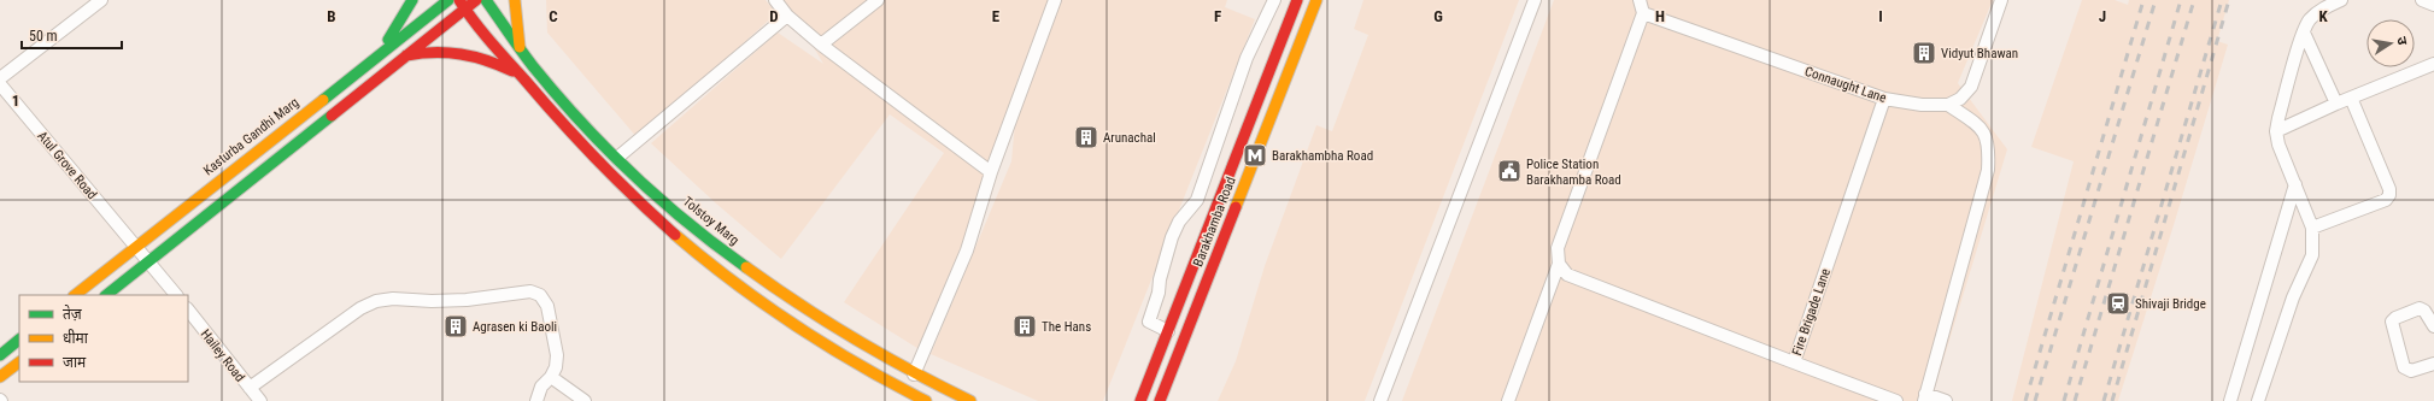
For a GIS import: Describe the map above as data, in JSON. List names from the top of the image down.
{
  "streets": {
    "main road": ["Kasturba Gandhi Marg", "Tolstoy Marg", "Barakhamba Road"],
    "street": [
      "Connaught Lane",
      "Atul Grove Road",
      "Fire Brigade Lane",
      "Hailey Road"
    ]
  },
  "crossings": [
    ["Connaught Lane", "Fire Brigade Lane"],
    ["Kasturba Gandhi Marg", "Atul Grove Road"]
  ],
  "places": {
    "building": [
      "Vidyut Bhawan",
      "Arunachal",
      "Agrasen ki Baoli",
      "The Hans"
    ],
    "metro station": ["Barakhambha Road"],
    "public building": ["Police Station Barakhamba Road"],
    "station": ["Shivaji Bridge"]
  },
  "legend": ["तेज़", "धीमा", "जाम"],
  "scale_bar": "50 m",
  "north": "right",
  "grid": {
    "columns": [
      "B",
      "C",
      "D",
      "E",
      "F",
      "G",
      "H",
      "I",
      "J",
      "K"
    ],
    "rows": ["1"]
  }
}
